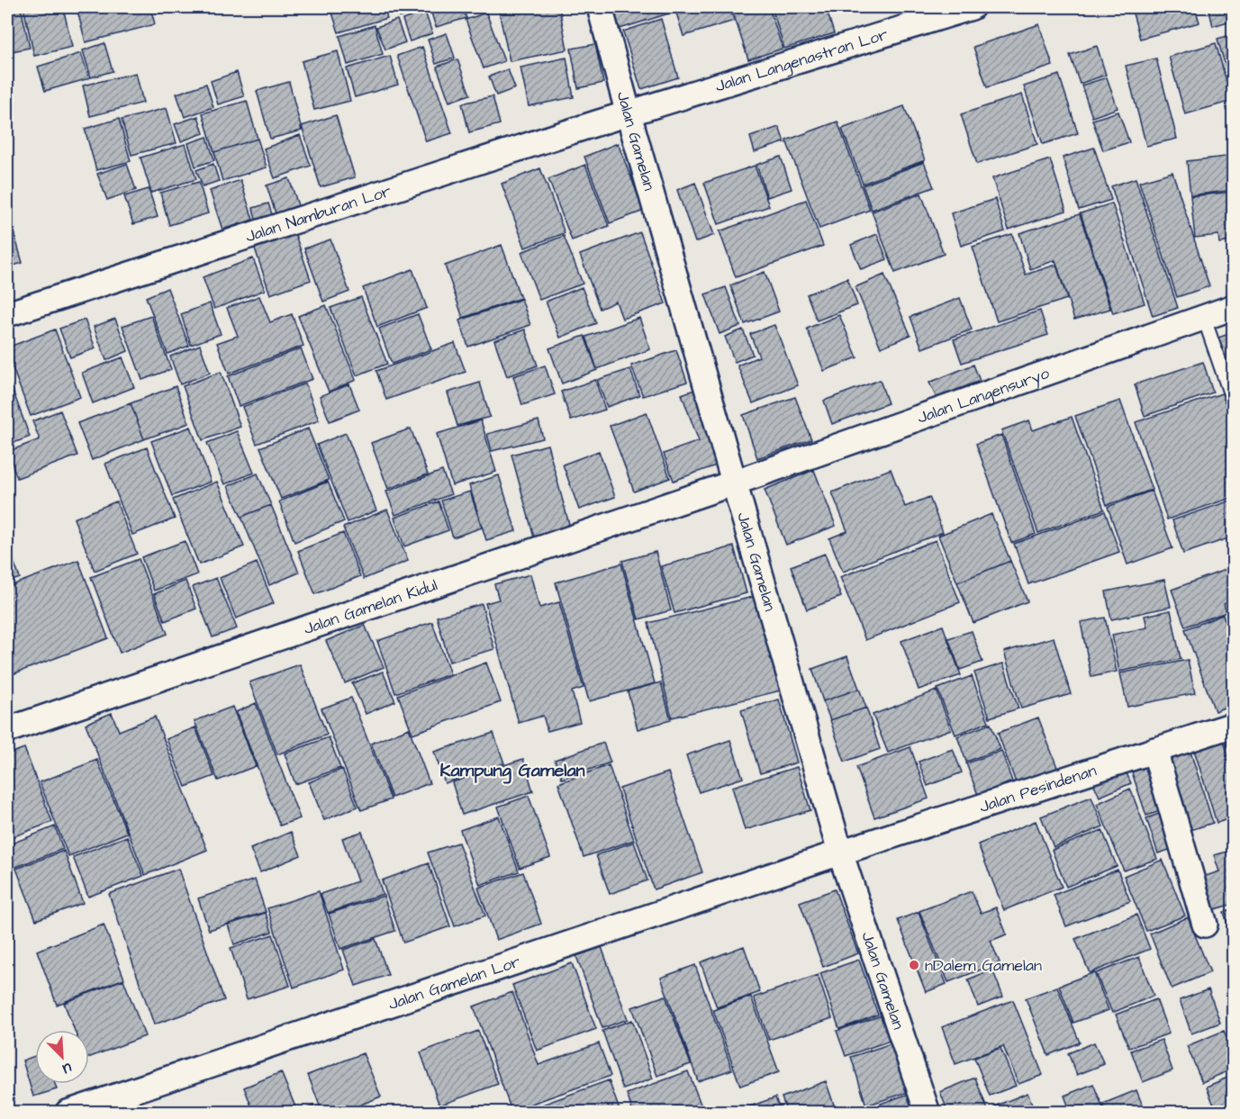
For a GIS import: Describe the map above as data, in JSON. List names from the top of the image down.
{
  "streets": {
    "street": [
      "Jalan Langenastran Lor",
      "Jalan Gamelan",
      "Jalan Namburan Lor",
      "Jalan Langensuryo",
      "Jalan Gamelan Kidul",
      "Jalan Pesindenan",
      "Jalan Gamelan Lor"
    ]
  },
  "crossings": [
    ["Jalan Langenastran Lor", "Jalan Gamelan"],
    ["Jalan Langenastran Lor", "Jalan Namburan Lor"],
    ["Jalan Gamelan", "Jalan Namburan Lor"],
    ["Jalan Gamelan", "Jalan Langensuryo"],
    ["Jalan Gamelan", "Jalan Gamelan Kidul"],
    ["Jalan Gamelan", "Jalan Pesindenan"],
    ["Jalan Gamelan", "Jalan Gamelan Lor"],
    ["Jalan Langensuryo", "Jalan Gamelan Kidul"],
    ["Jalan Pesindenan", "Jalan Gamelan Lor"]
  ],
  "districts": ["Kampung Gamelan"],
  "places": ["nDalem Gamelan"],
  "north": "bottom right"
}
